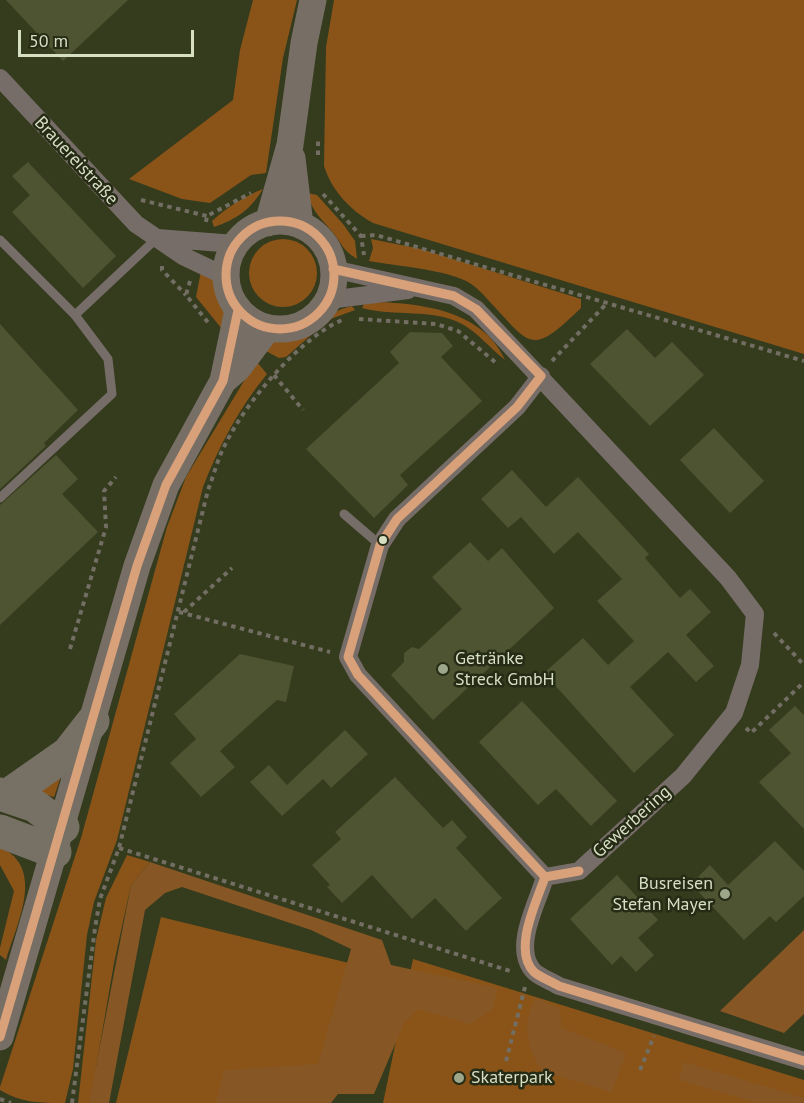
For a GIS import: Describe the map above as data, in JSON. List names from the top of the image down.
{
  "streets": {
    "street": ["Brauereistraße", "Gewerbering"]
  },
  "places": ["Getränke Streck GmbH", "Busreisen Stefan Mayer", "Skaterpark"],
  "scale_bar": "50 m"
}
